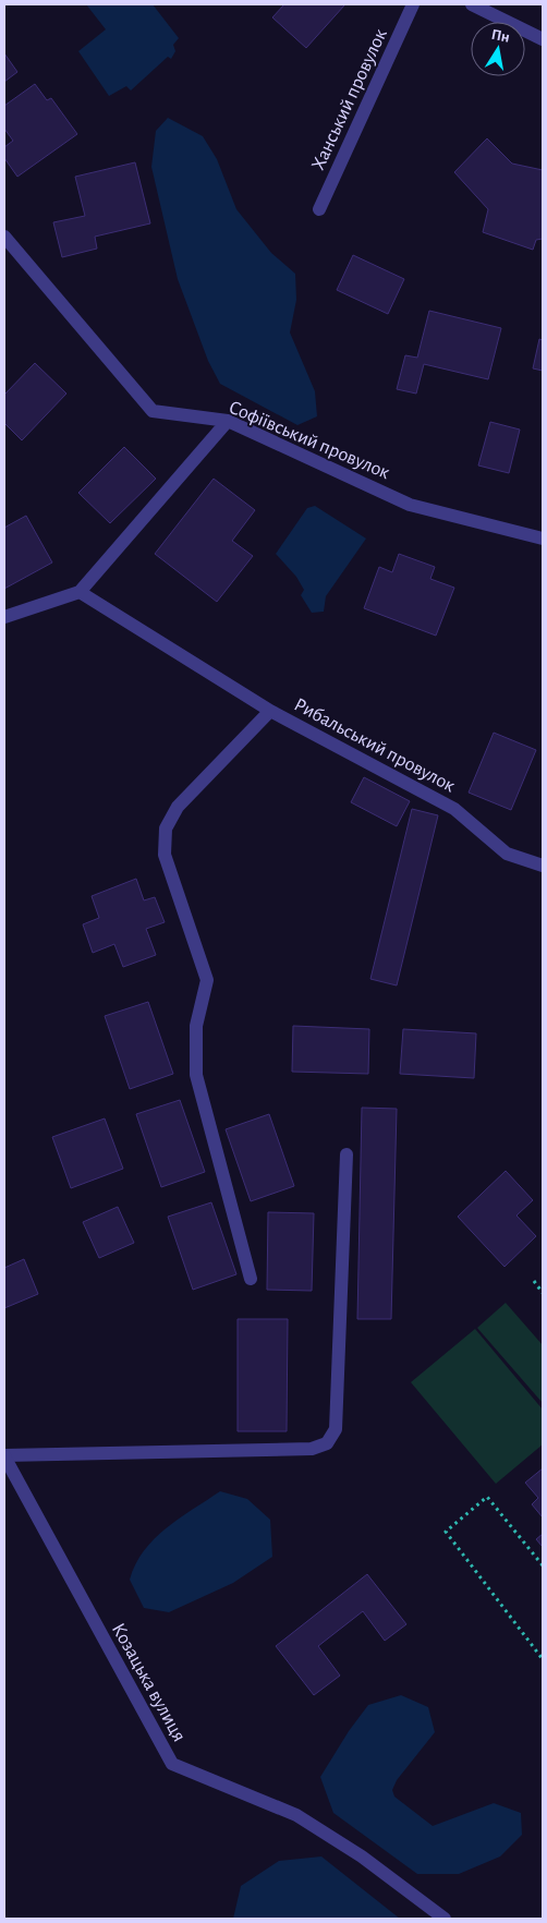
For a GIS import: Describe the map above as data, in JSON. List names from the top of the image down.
{
  "streets": {
    "street": [
      "Ханський провулок",
      "Софіївський провулок",
      "Рибальський провулок",
      "Козацька вулиця"
    ]
  },
  "north": "top"
}
